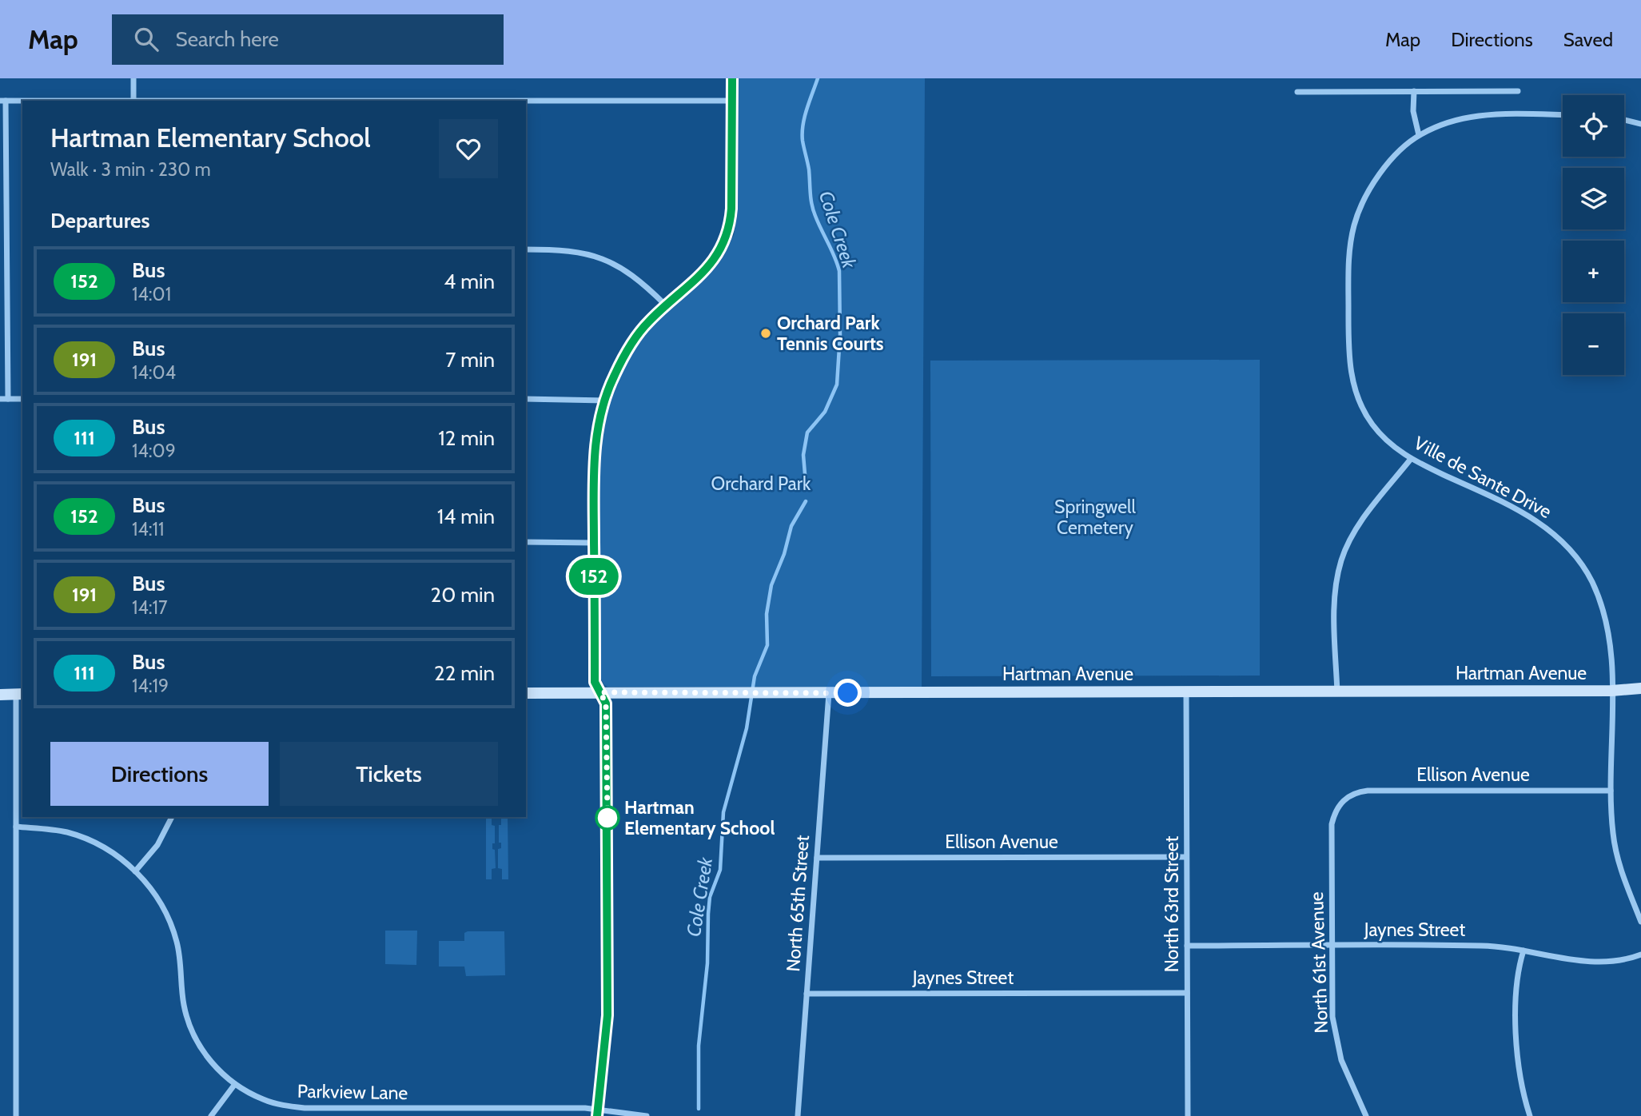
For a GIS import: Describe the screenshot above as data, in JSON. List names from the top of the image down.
{
  "streets": {
    "main road": ["Hartman Avenue"],
    "street": [
      "Ville de Sante Drive",
      "Ellison Avenue",
      "North 65th Street",
      "North 63rd Street",
      "Jaynes Street",
      "North 61st Avenue",
      "Parkview Lane"
    ]
  },
  "crossings": [
    ["Ville de Sante Drive", "Hartman Avenue"],
    ["Ville de Sante Drive", "Ellison Avenue"],
    ["Hartman Avenue", "North 65th Street"],
    ["Hartman Avenue", "North 63rd Street"],
    ["Ellison Avenue", "North 65th Street"],
    ["Ellison Avenue", "North 63rd Street"],
    ["Ellison Avenue", "North 61st Avenue"],
    ["North 65th Street", "Jaynes Street"],
    ["North 63rd Street", "Jaynes Street"],
    ["Jaynes Street", "North 61st Avenue"]
  ],
  "water": ["Cole Creek"],
  "parks": ["Orchard Park", "Springwell Cemetery"],
  "places": ["Orchard Park Tennis Courts", "Hartman Elementary School"],
  "lines": ["bus line 152"],
  "page": {
    "header": "Map",
    "search": "Search here",
    "nav": ["Map", "Directions", "Saved"],
    "on_map": "152",
    "map_buttons": ["+", "−"],
    "heading": [
      ["Hartman Elementary School", "Walk · 3 min · 230 m"],
      "Departures"
    ],
    "list": [
      {
        "mark": "152",
        "name": "Bus",
        "note": "14:01",
        "value": "4 min"
      },
      {
        "mark": "191",
        "name": "Bus",
        "note": "14:04",
        "value": "7 min"
      },
      {
        "mark": "111",
        "name": "Bus",
        "note": "14:09",
        "value": "12 min"
      },
      {
        "mark": "152",
        "name": "Bus",
        "note": "14:11",
        "value": "14 min"
      },
      {
        "mark": "191",
        "name": "Bus",
        "note": "14:17",
        "value": "20 min"
      },
      {
        "mark": "111",
        "name": "Bus",
        "note": "14:19",
        "value": "22 min"
      }
    ],
    "buttons": ["Directions", "Tickets"]
  }
}
